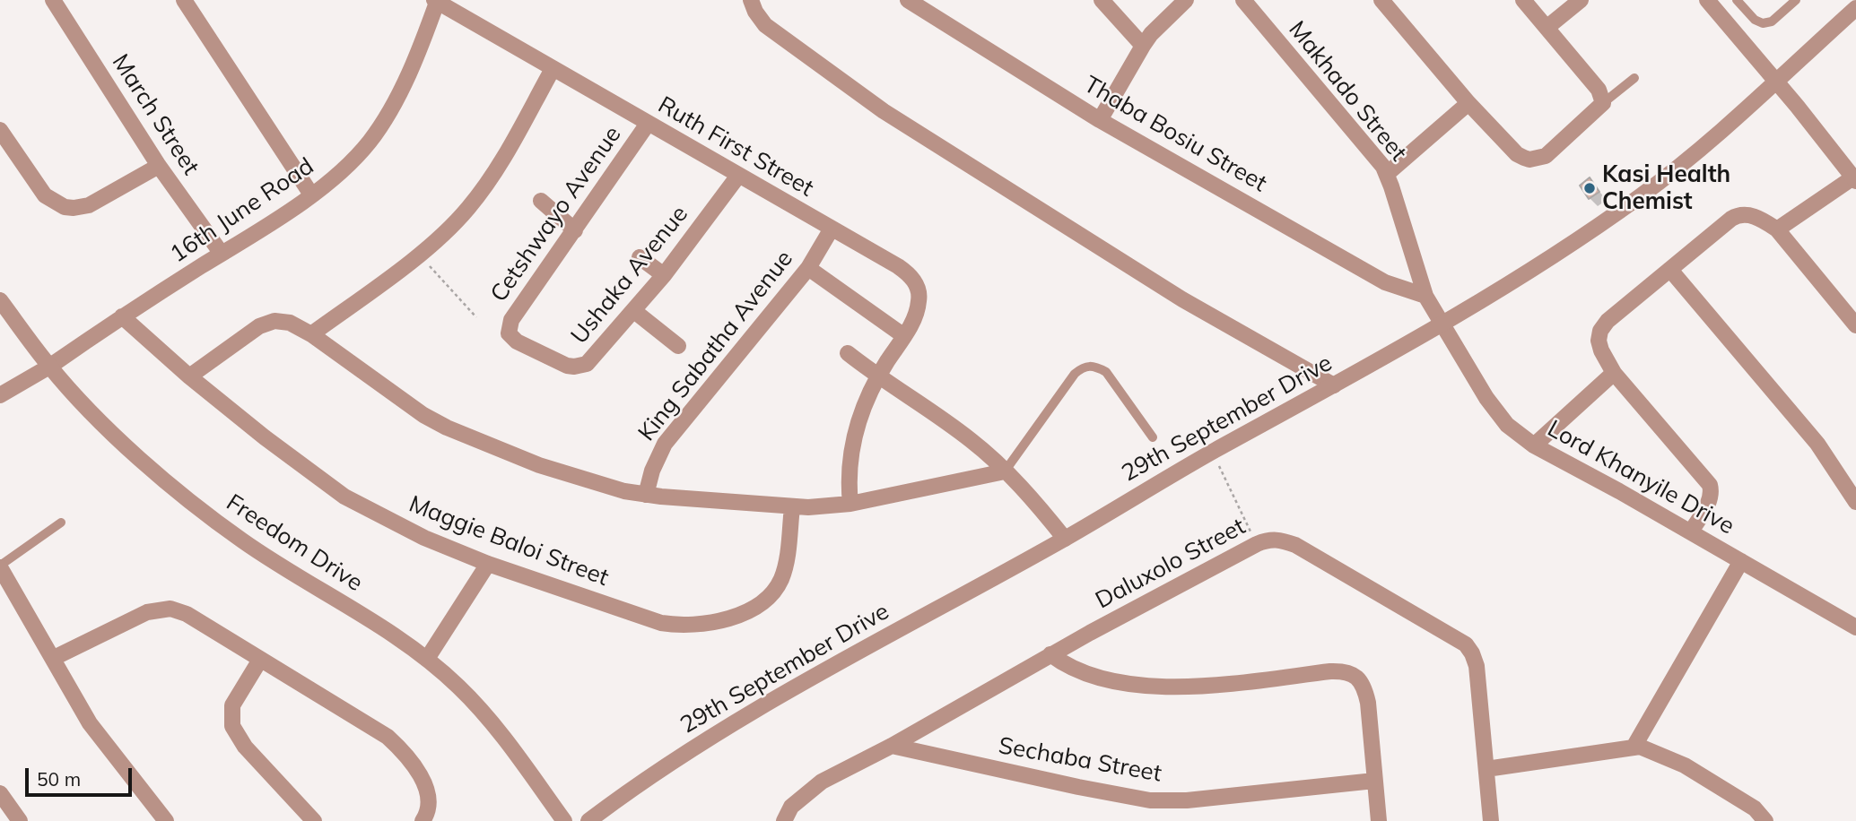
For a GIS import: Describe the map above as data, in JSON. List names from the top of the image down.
{
  "streets": {
    "street": [
      "Makhado Street",
      "March Street",
      "Thaba Bosiu Street",
      "Ruth First Street",
      "16th June Road",
      "Cetshwayo Avenue",
      "Ushaka Avenue",
      "King Sabatha Avenue",
      "29th September Drive",
      "Lord Khanyile Drive",
      "Maggie Baloi Street",
      "Freedom Drive",
      "Daluxolo Street",
      "Sechaba Street"
    ]
  },
  "crossings": [
    ["Makhado Street", "Thaba Bosiu Street"],
    ["Makhado Street", "29th September Drive"],
    ["Makhado Street", "Lord Khanyile Drive"],
    ["March Street", "16th June Road"],
    ["Ruth First Street", "16th June Road"],
    ["Ruth First Street", "Cetshwayo Avenue"],
    ["Ruth First Street", "Ushaka Avenue"],
    ["Ruth First Street", "King Sabatha Avenue"],
    ["16th June Road", "Maggie Baloi Street"],
    ["16th June Road", "Freedom Drive"],
    ["Cetshwayo Avenue", "Ushaka Avenue"],
    ["29th September Drive", "Lord Khanyile Drive"],
    ["Daluxolo Street", "Sechaba Street"]
  ],
  "places": ["Kasi Health Chemist"],
  "scale_bar": "50 m"
}
